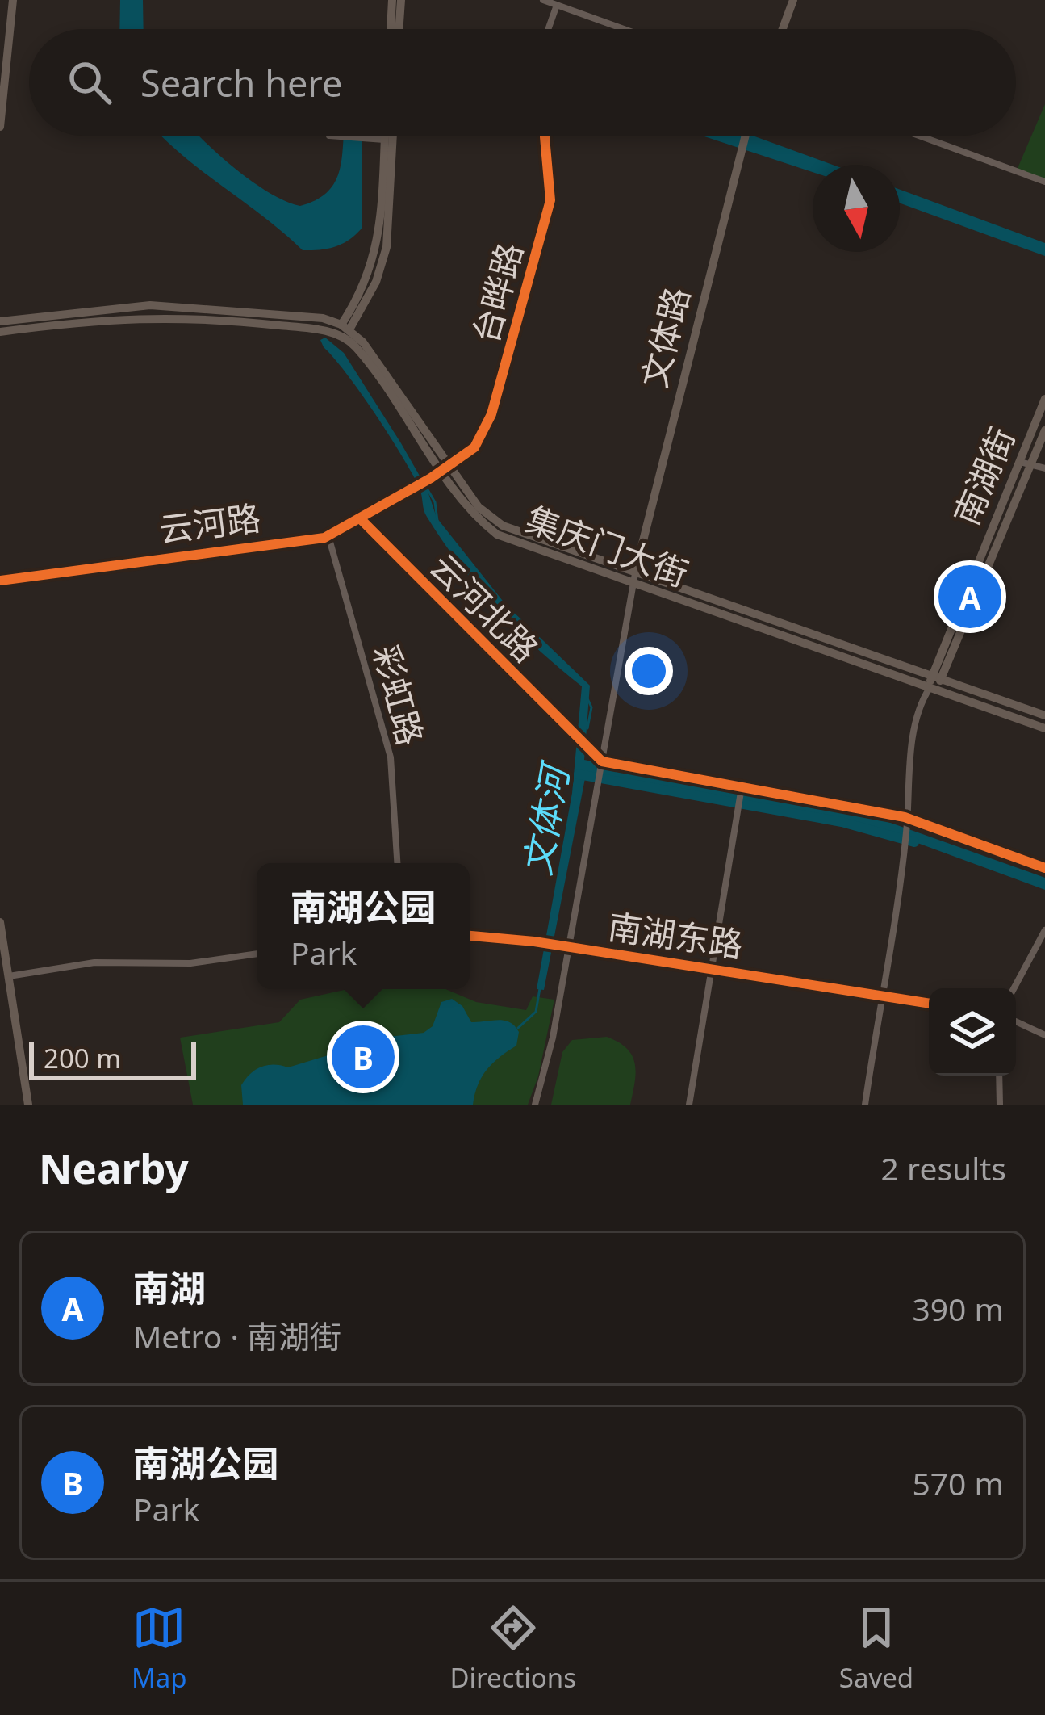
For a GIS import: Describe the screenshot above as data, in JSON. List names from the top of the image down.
{
  "streets": {
    "main road": ["文体路", "南湖街", "集庆门大街"],
    "street": [
      "台晔路",
      "云河路",
      "云河北路",
      "彩虹路",
      "南湖东路"
    ]
  },
  "crossings": [
    ["台晔路", "云河路"],
    ["台晔路", "集庆门大街"],
    ["文体路", "集庆门大街"],
    ["南湖街", "集庆门大街"],
    ["云河路", "云河北路"],
    ["云河路", "彩虹路"]
  ],
  "water": ["文体河"],
  "scale_bar": "200 m",
  "north": "bottom",
  "page": {
    "search": "Search here",
    "pins": ["A", "B"],
    "popup": ["南湖公园", "Park"],
    "scale": "200 m",
    "heading": ["Nearby", "2 results"],
    "list": [
      {
        "mark": "A",
        "name": "南湖",
        "note": "Metro · 南湖街",
        "value": "390 m"
      },
      {
        "mark": "B",
        "name": "南湖公园",
        "note": "Park",
        "value": "570 m"
      }
    ],
    "nav": ["Map", "Directions", "Saved"]
  }
}
